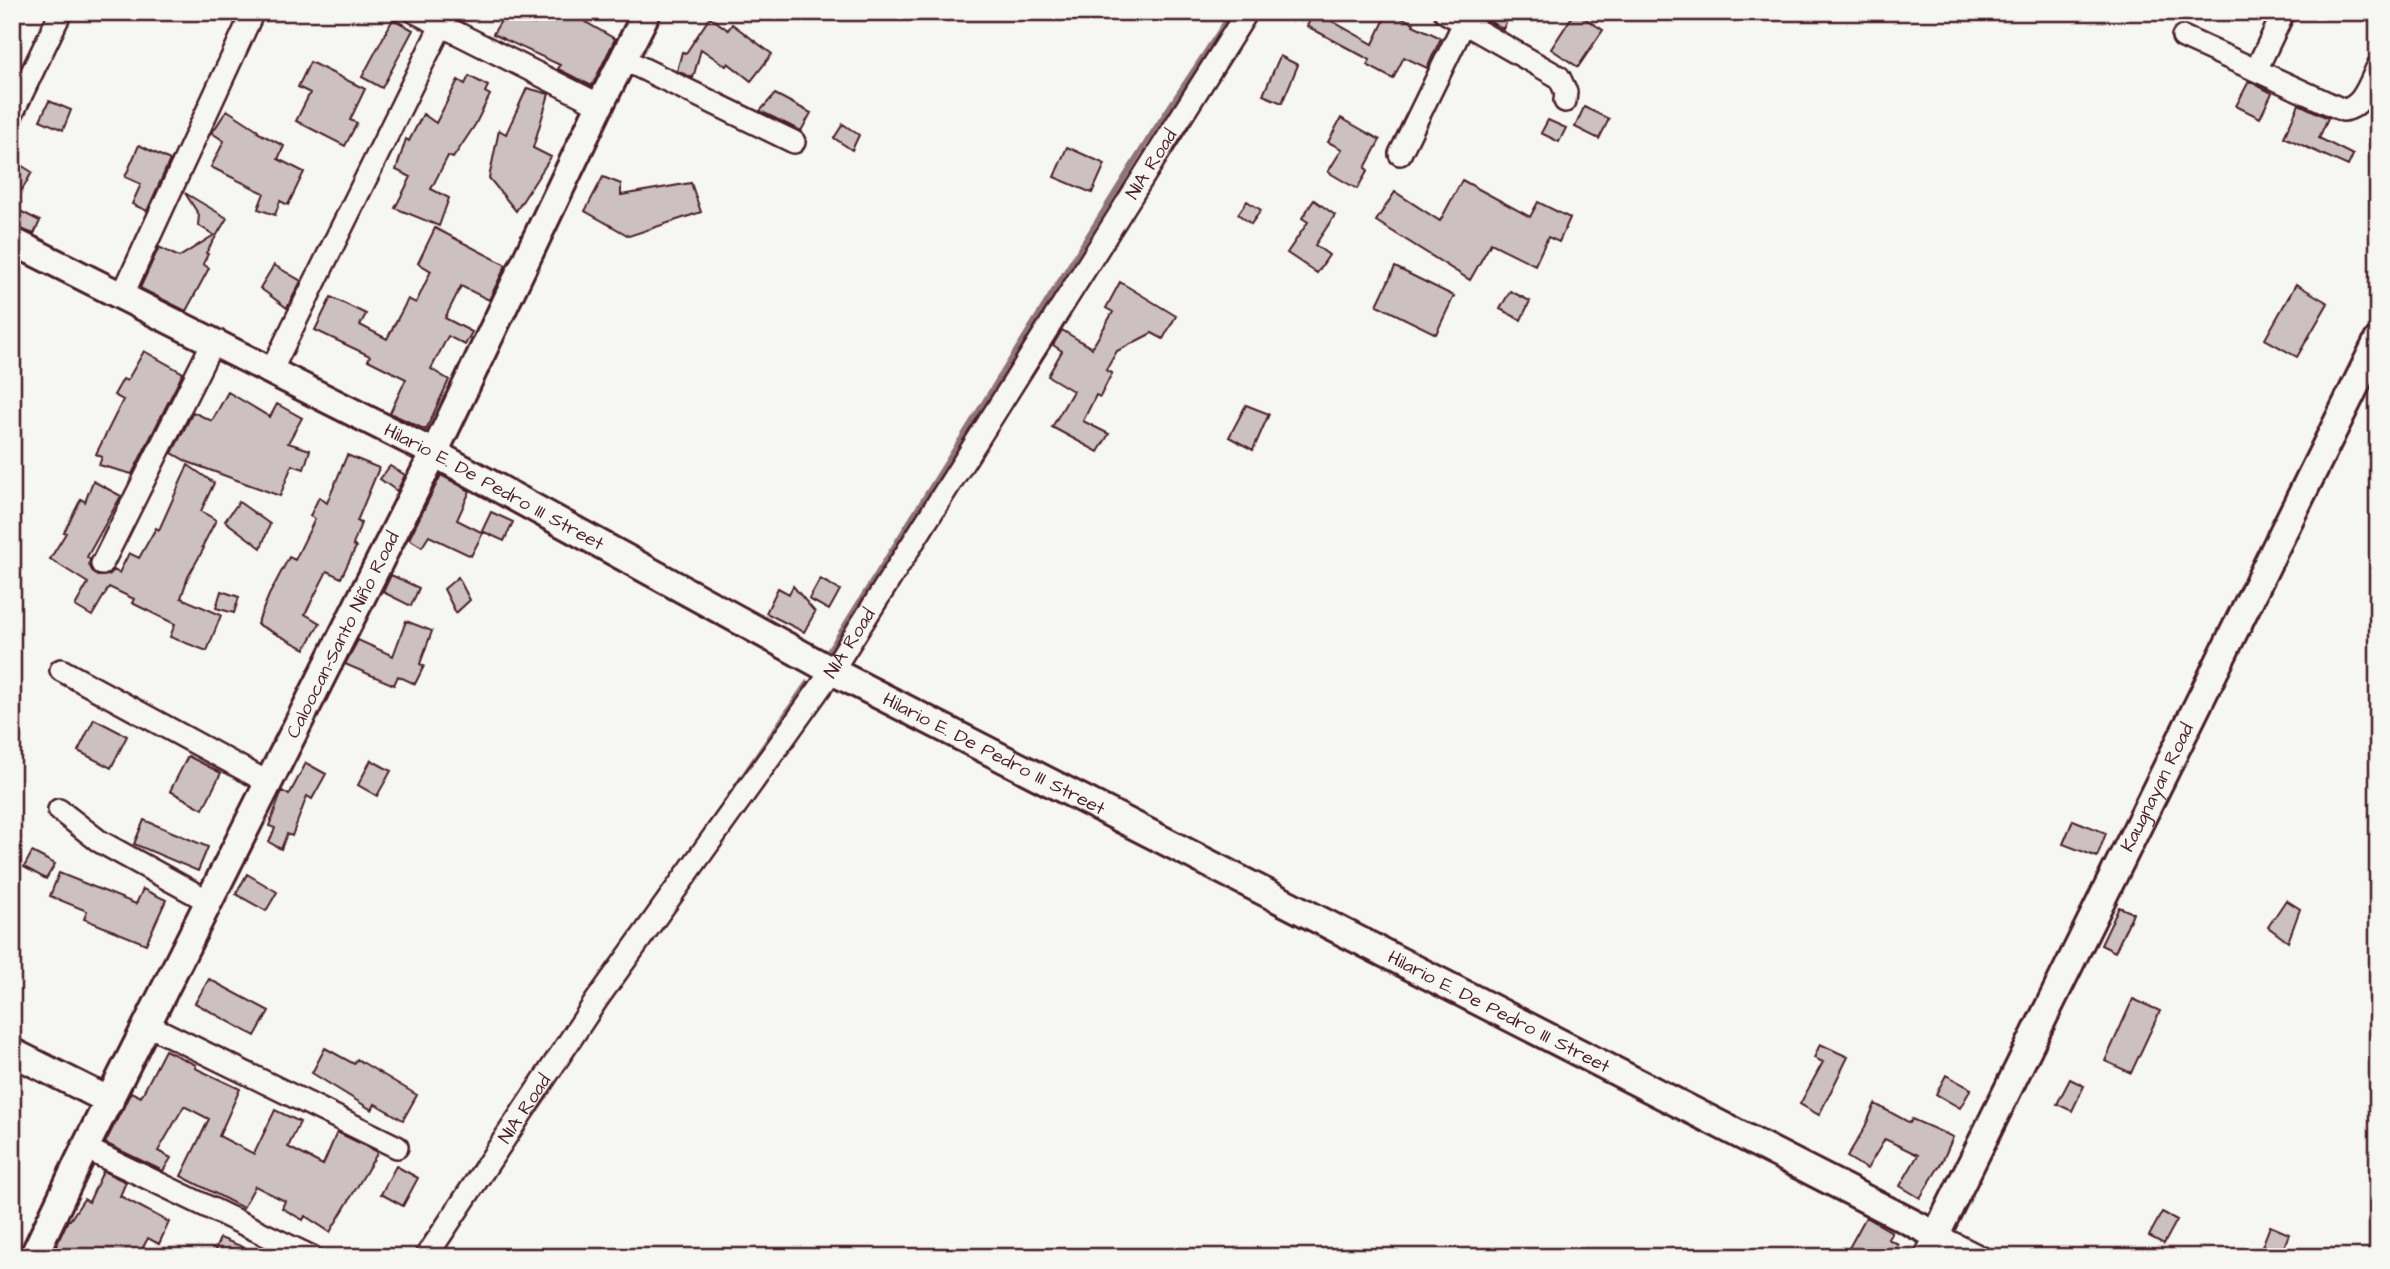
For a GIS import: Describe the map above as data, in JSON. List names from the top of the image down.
{
  "streets": {
    "street": [
      "NIA Road",
      "Hilario E. De Pedro III Street",
      "Caloocan-Santo Niño Road",
      "Kaugnayan Road"
    ]
  },
  "crossings": [
    ["NIA Road", "Hilario E. De Pedro III Street"],
    ["Hilario E. De Pedro III Street", "Caloocan-Santo Niño Road"],
    ["Hilario E. De Pedro III Street", "Kaugnayan Road"]
  ]
}
